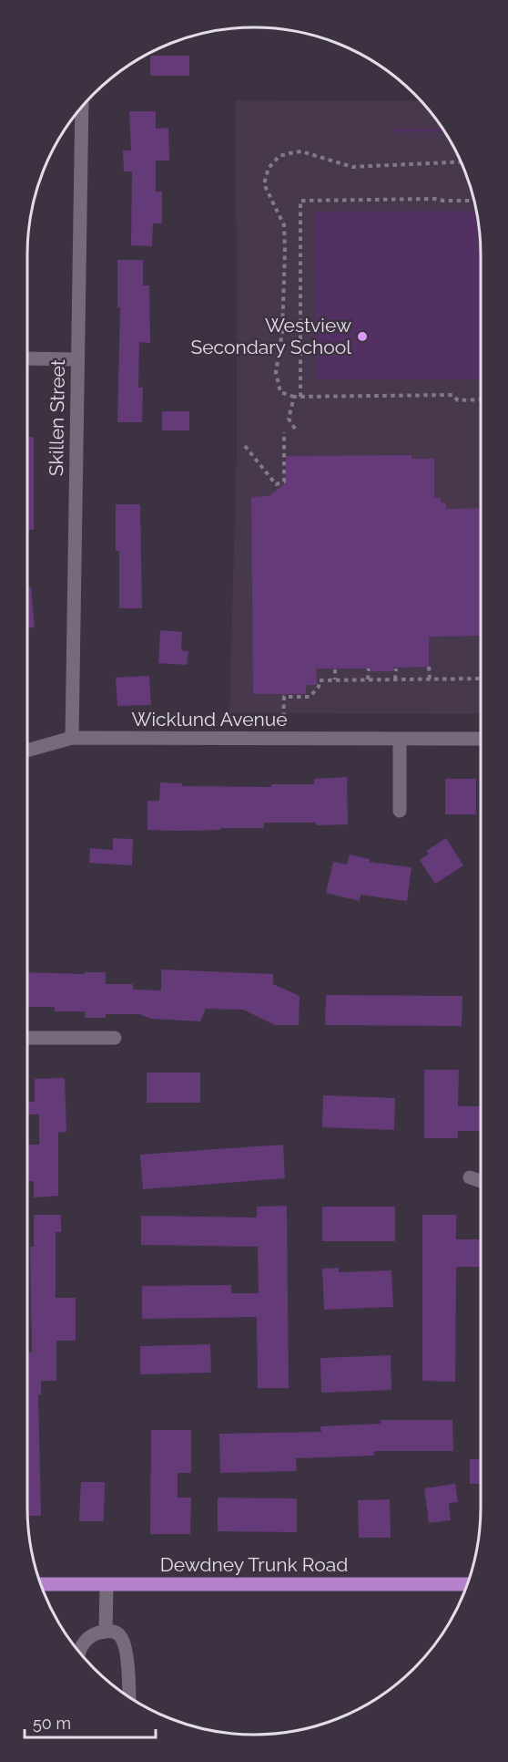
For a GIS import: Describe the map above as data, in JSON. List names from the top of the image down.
{
  "streets": {
    "main road": ["Dewdney Trunk Road"],
    "street": ["Skillen Street", "Wicklund Avenue"]
  },
  "crossings": [
    ["Skillen Street", "Wicklund Avenue"]
  ],
  "places": ["Westview Secondary School"],
  "scale_bar": "50 m"
}
